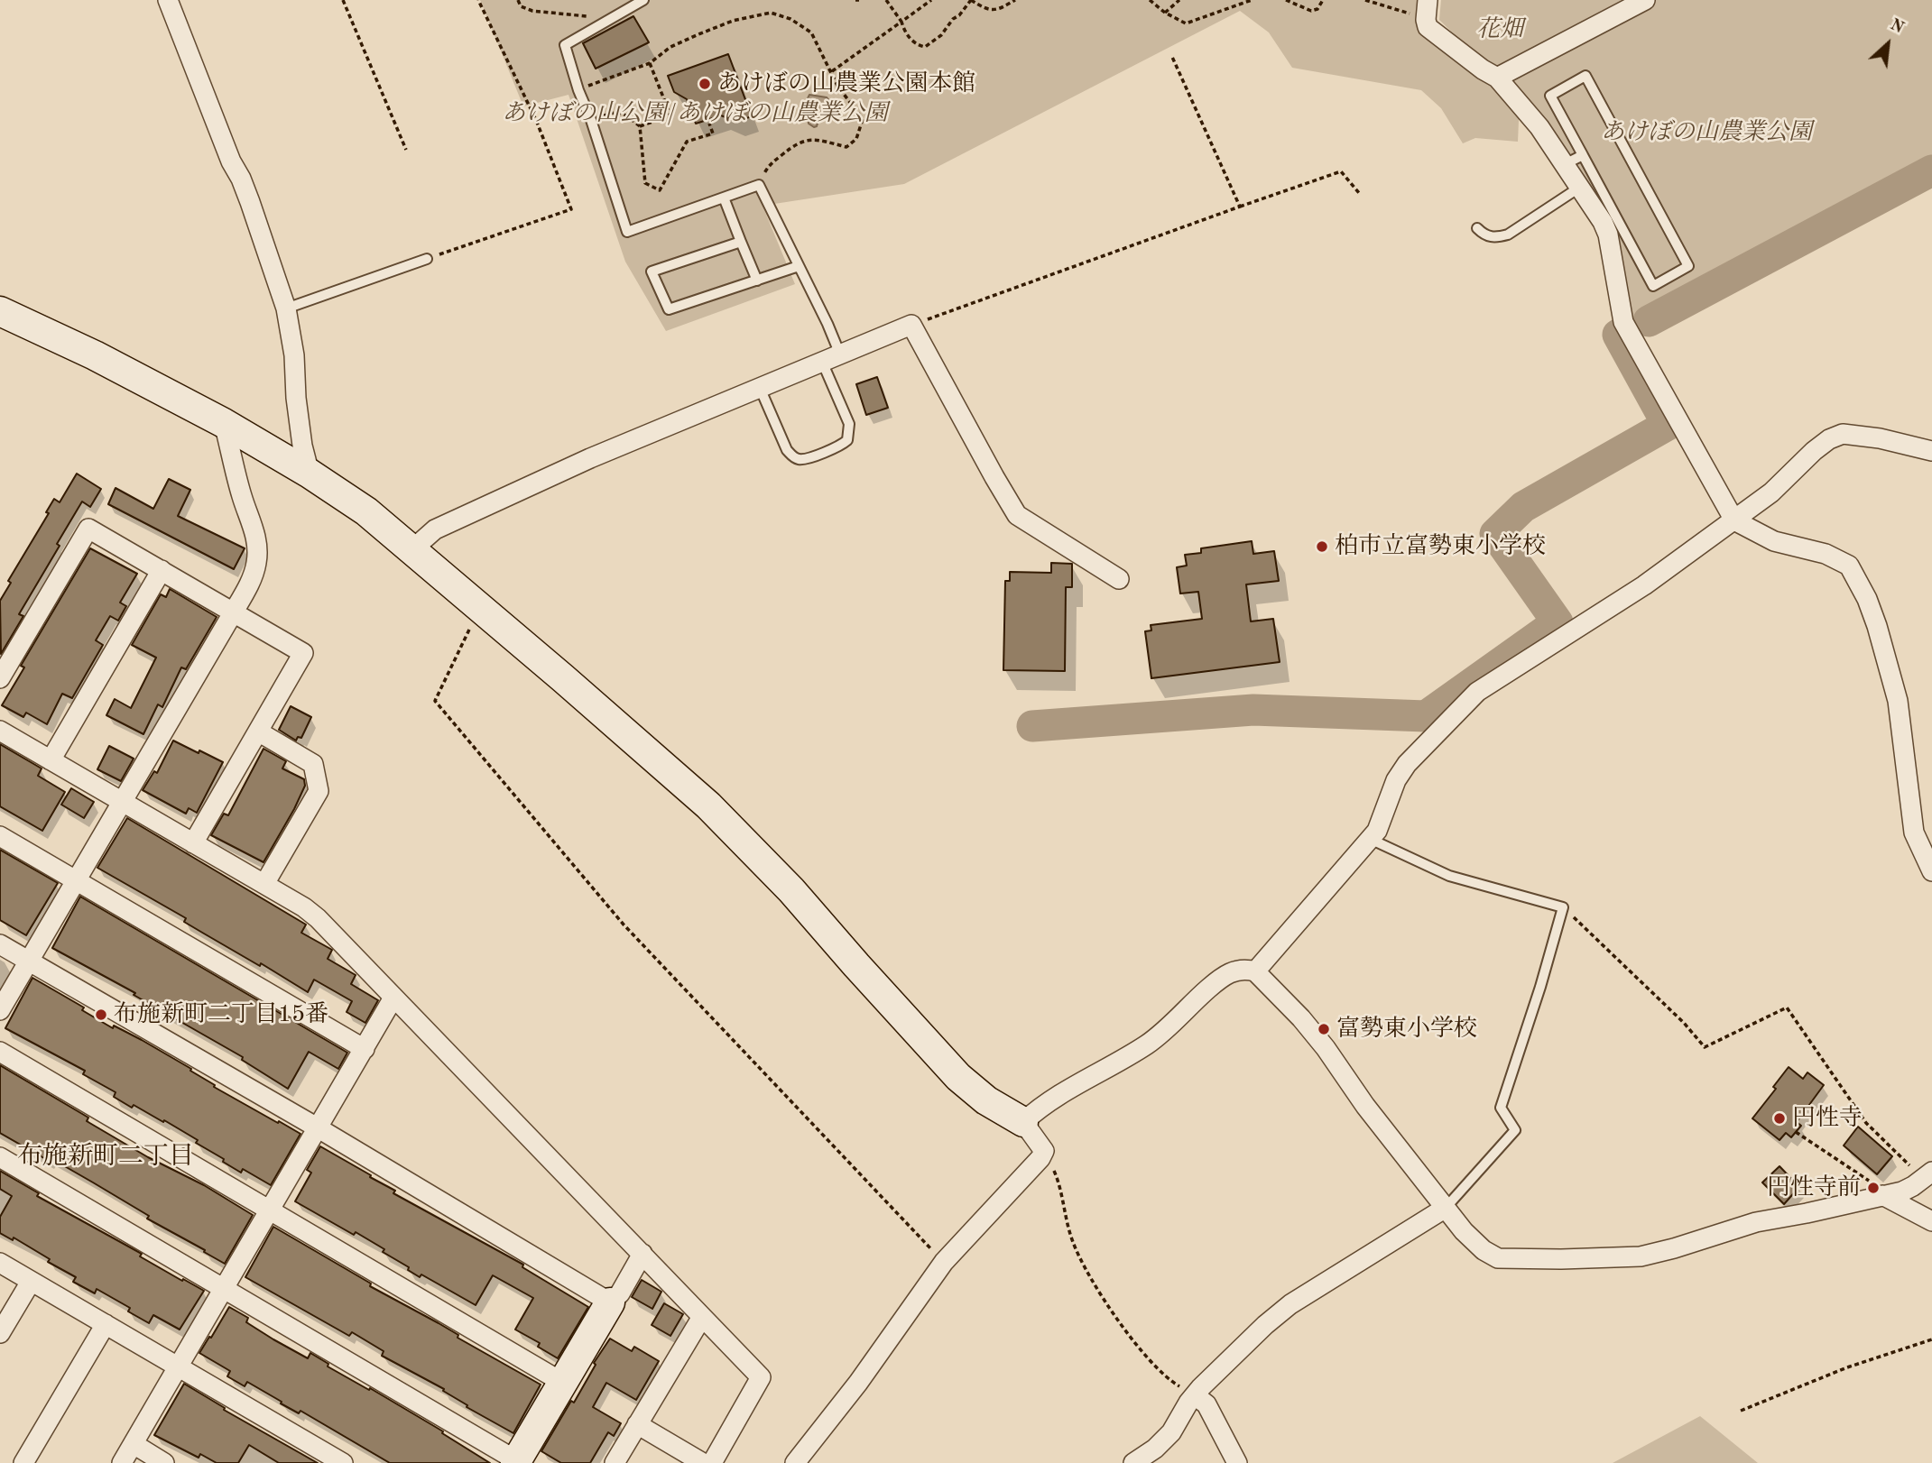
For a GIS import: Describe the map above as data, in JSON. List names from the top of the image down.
{
  "districts": ["布施新町二丁目"],
  "parks": ["花畑", "あけぼの山公園/あけぼの山農業公園", "あけぼの山農業公園"],
  "places": [
    "あけぼの山農業公園本館",
    "柏市立富勢東小学校",
    "布施新町二丁目15番",
    "富勢東小学校",
    "円性寺",
    "円性寺前"
  ],
  "north": "top right"
}
